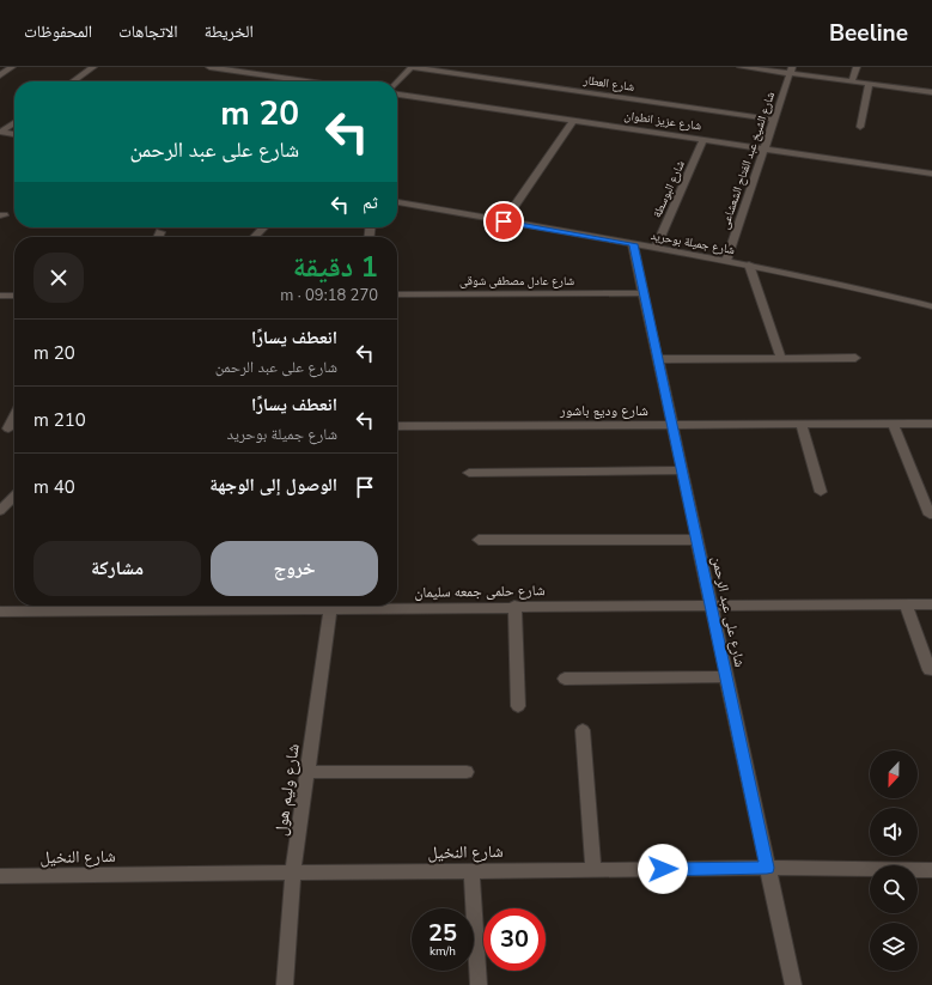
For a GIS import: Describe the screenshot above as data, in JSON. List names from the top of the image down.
{
  "streets": {
    "street": [
      "شارع العطار",
      "شارع عزيز انطوان",
      "شارع الشيخ عبد الفتاح الشعشاعى",
      "شارع البوسطة",
      "شارع جميلة بوحريد",
      "شارع عادل مصطفى شوقى",
      "شارع وديع باشور",
      "شارع حلمى جمعه سليمان",
      "شارع على عبد الرحمن",
      "شارع وليم هول",
      "شارع النخيل"
    ]
  },
  "crossings": [
    ["شارع العطار", "شارع الشيخ عبد الفتاح الشعشاعى"],
    ["شارع عزيز انطوان", "شارع الشيخ عبد الفتاح الشعشاعى"],
    ["شارع عزيز انطوان", "شارع البوسطة"],
    ["شارع الشيخ عبد الفتاح الشعشاعى", "شارع جميلة بوحريد"],
    ["شارع البوسطة", "شارع جميلة بوحريد"],
    ["شارع جميلة بوحريد", "شارع على عبد الرحمن"],
    ["شارع عادل مصطفى شوقى", "شارع على عبد الرحمن"],
    ["شارع وديع باشور", "شارع على عبد الرحمن"],
    ["شارع حلمى جمعه سليمان", "شارع على عبد الرحمن"],
    ["شارع حلمى جمعه سليمان", "شارع وليم هول"],
    ["شارع على عبد الرحمن", "شارع النخيل"],
    ["شارع وليم هول", "شارع النخيل"]
  ],
  "north": "bottom",
  "page": {
    "header": "Beeline",
    "nav": ["الخريطة", "الاتجاهات", "المحفوظات"],
    "turn": ["20 m", "شارع على عبد الرحمن"],
    "then": "ثم",
    "heading": ["1 دقيقة", "270 m · 09:18"],
    "list": [
      {
        "name": "انعطف يسارًا",
        "note": "شارع على عبد الرحمن",
        "value": "20 m"
      },
      {
        "name": "انعطف يسارًا",
        "note": "شارع جميلة بوحريد",
        "value": "210 m"
      },
      {
        "name": "الوصول إلى الوجهة",
        "value": "40 m"
      }
    ],
    "buttons": ["خروج", "مشاركة"],
    "speed": "25 km/h",
    "limit": "30"
  }
}
